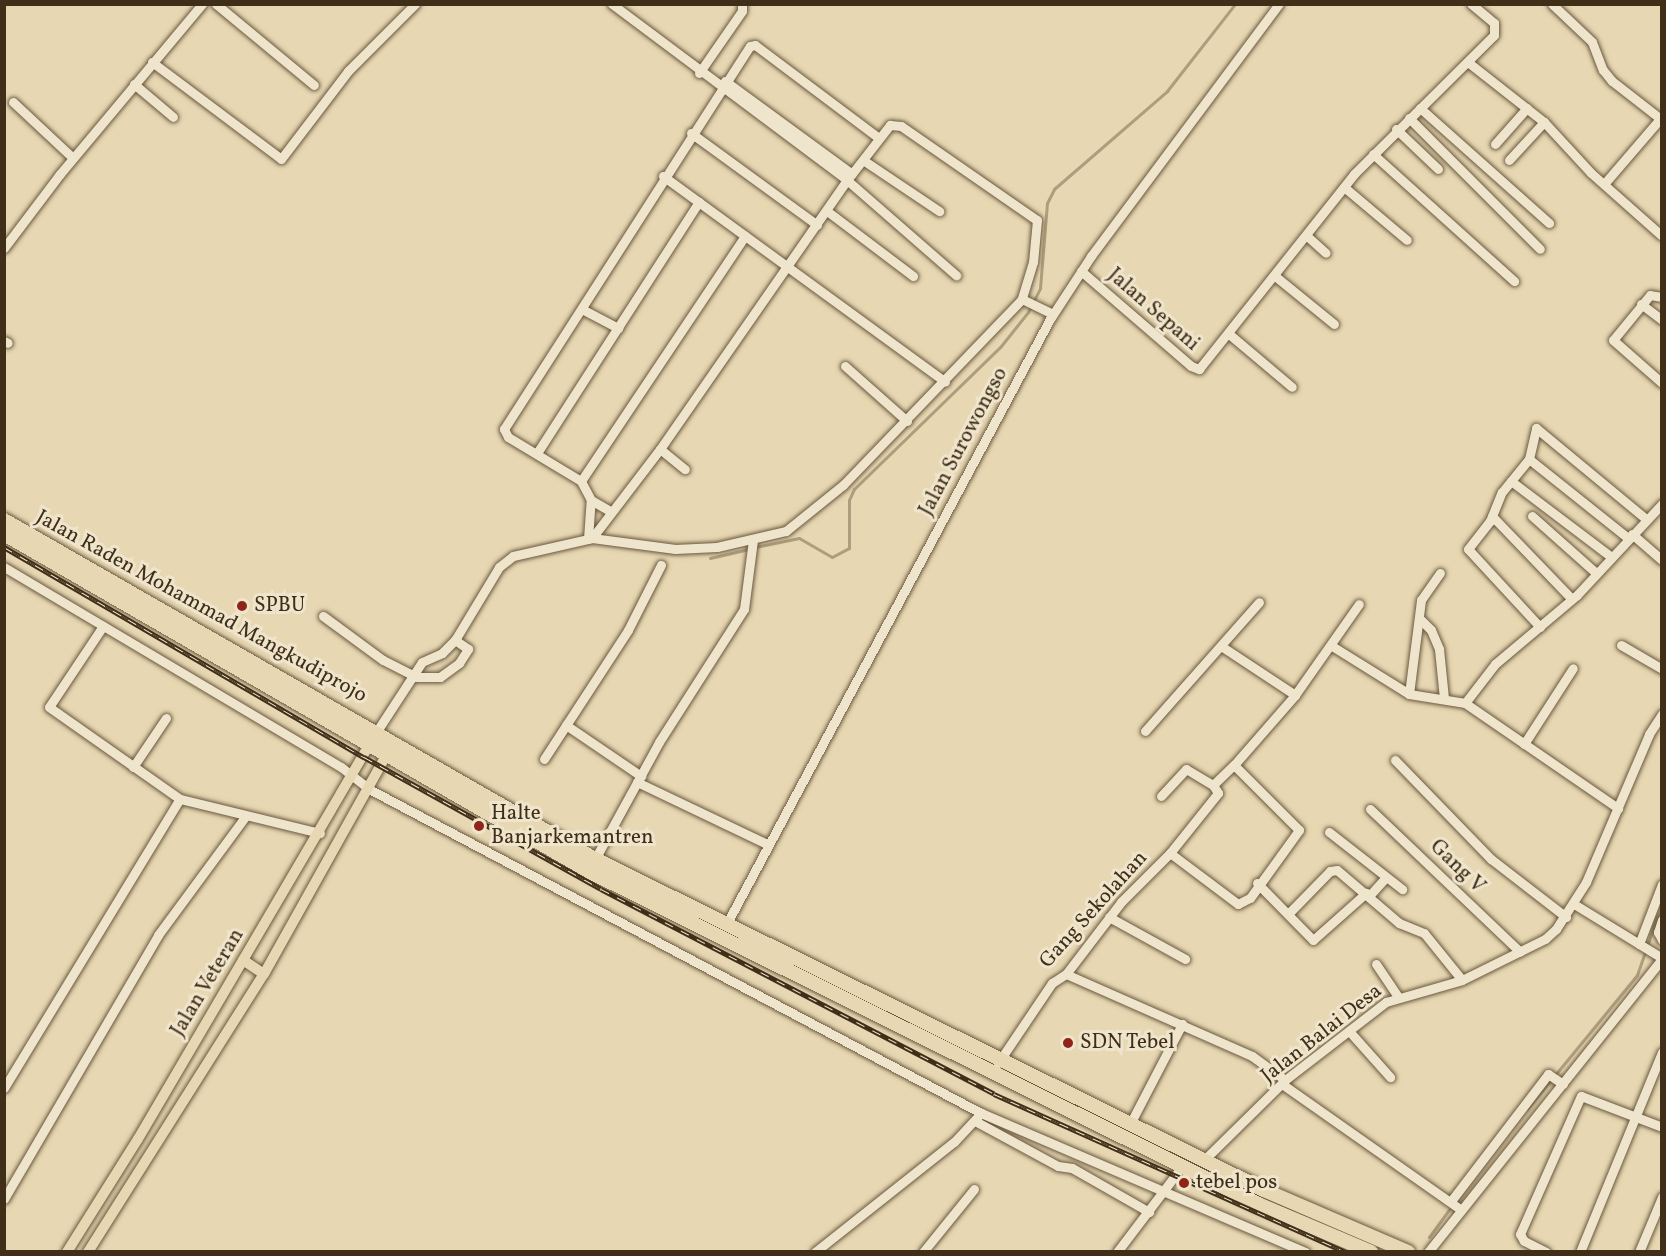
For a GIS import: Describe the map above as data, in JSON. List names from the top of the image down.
{
  "streets": {
    "highway": ["Jalan Raden Mohammad Mangkudiprojo"],
    "main road": ["Jalan Veteran"],
    "street": [
      "Jalan Sepani",
      "Jalan Surowongso",
      "Gang V",
      "Gang Sekolahan",
      "Jalan Balai Desa"
    ]
  },
  "crossings": [
    ["Jalan Sepani", "Jalan Surowongso"],
    ["Jalan Surowongso", "Jalan Raden Mohammad Mangkudiprojo"],
    ["Jalan Raden Mohammad Mangkudiprojo", "Gang Sekolahan"],
    ["Jalan Raden Mohammad Mangkudiprojo", "Jalan Veteran"],
    ["Gang V", "Jalan Balai Desa"]
  ],
  "places": [
    "SPBU",
    "Halte Banjarkemantren",
    "SDN Tebel",
    "tebel pos"
  ]
}
